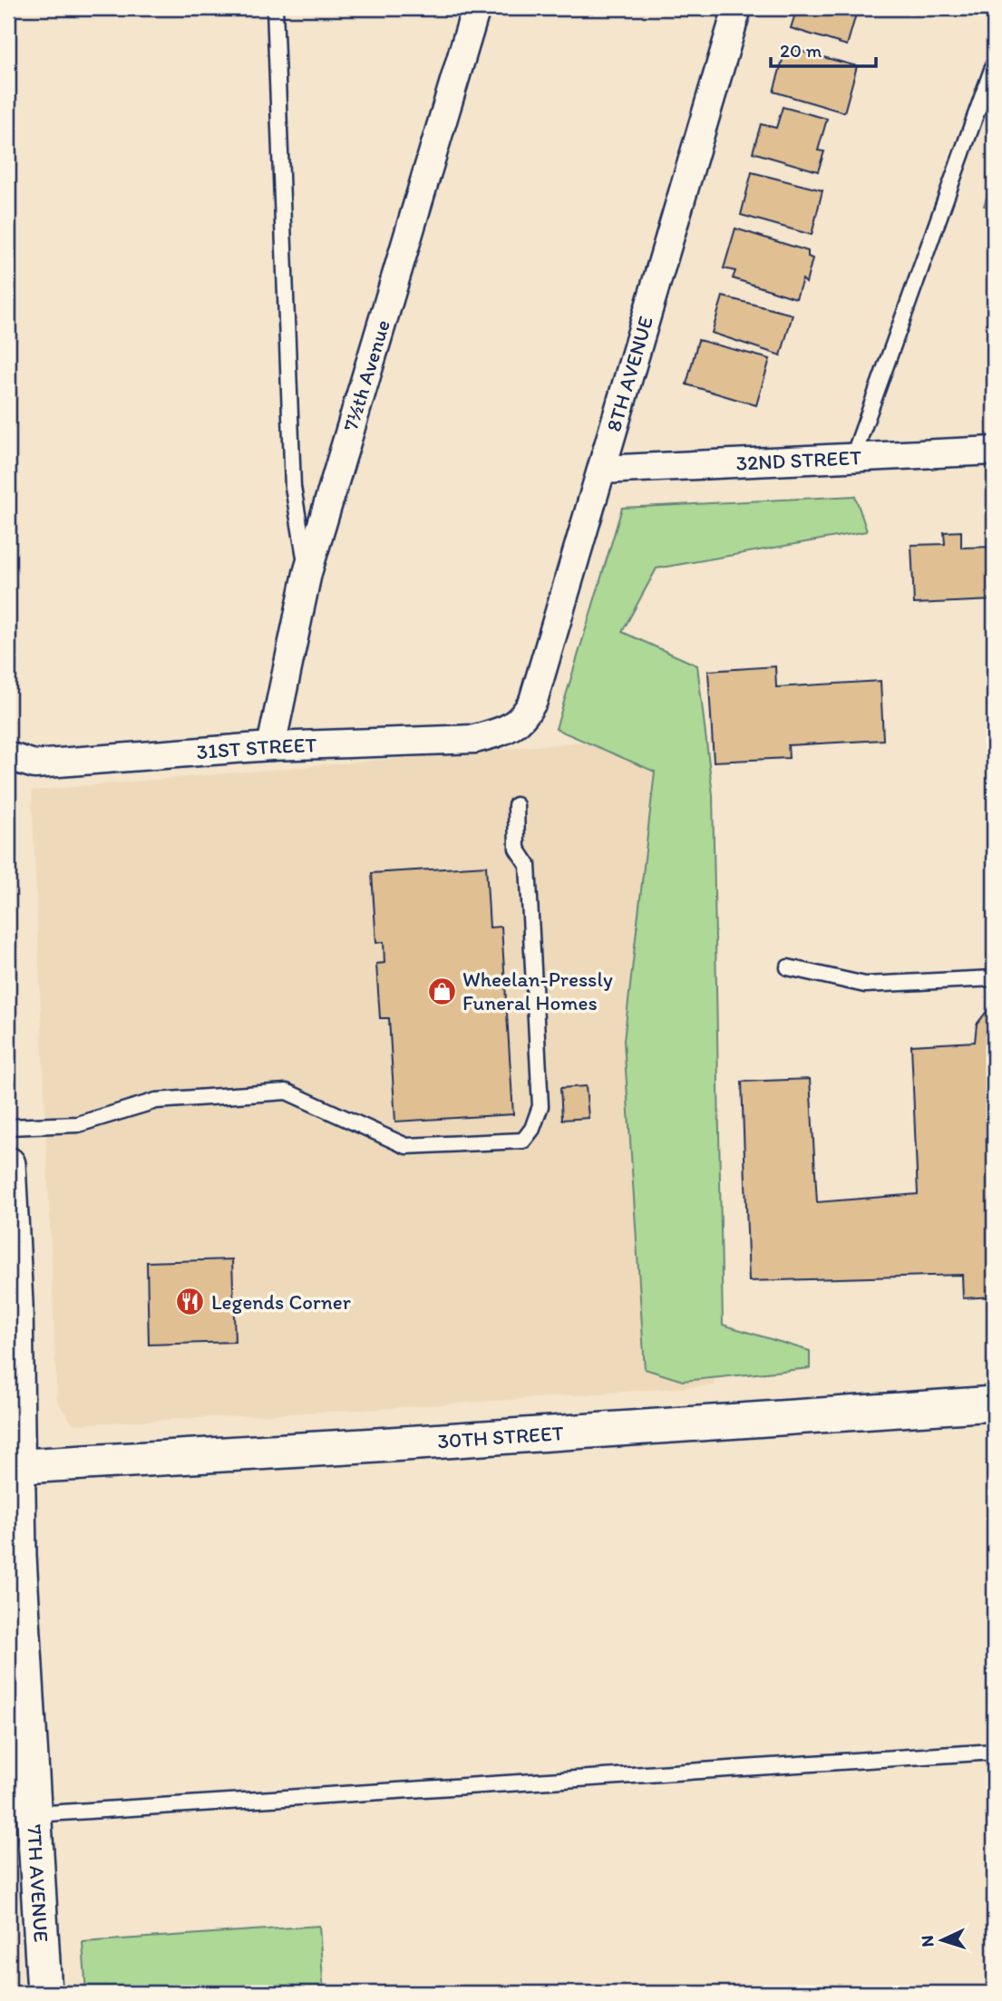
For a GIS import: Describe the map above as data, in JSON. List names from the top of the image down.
{
  "streets": {
    "street": [
      "8TH AVENUE",
      "7½th Avenue",
      "32ND STREET",
      "31ST STREET",
      "30TH STREET",
      "7TH AVENUE"
    ]
  },
  "crossings": [
    ["8TH AVENUE", "32ND STREET"],
    ["8TH AVENUE", "31ST STREET"],
    ["7½th Avenue", "31ST STREET"],
    ["30TH STREET", "7TH AVENUE"]
  ],
  "places": {
    "shop": ["Wheelan-Pressly Funeral Homes"],
    "restaurant": ["Legends Corner"]
  },
  "scale_bar": "20 m",
  "north": "left"
}
